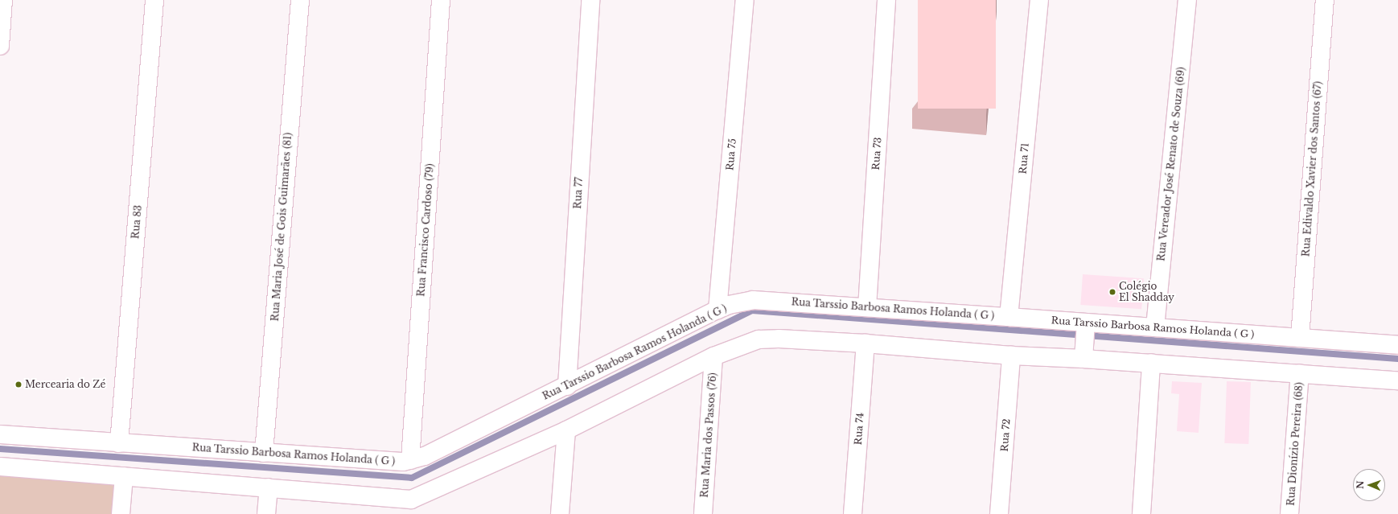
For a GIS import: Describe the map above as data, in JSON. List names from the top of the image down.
{
  "streets": {
    "street": [
      "Rua 73",
      "Rua 75",
      "Rua 71",
      "Rua Vereador José Renato de Souza (69)",
      "Rua Edivaldo Xavier dos Santos (67)",
      "Rua 77",
      "Rua 83",
      "Rua Maria José de Gois Guimarães (81)",
      "Rua Francisco Cardoso (79)",
      "Rua Tarssio Barbosa Ramos Holanda ( G )",
      "Rua 74",
      "Rua Maria dos Passos (76)",
      "Rua 72",
      "Rua Dionízio Pereira (68)"
    ]
  },
  "crossings": [
    ["Rua 73", "Rua Tarssio Barbosa Ramos Holanda ( G )"],
    ["Rua 75", "Rua Tarssio Barbosa Ramos Holanda ( G )"],
    ["Rua 71", "Rua Tarssio Barbosa Ramos Holanda ( G )"],
    ["Rua Vereador José Renato de Souza (69)", "Rua Tarssio Barbosa Ramos Holanda ( G )"],
    ["Rua Edivaldo Xavier dos Santos (67)", "Rua Tarssio Barbosa Ramos Holanda ( G )"],
    ["Rua 77", "Rua Tarssio Barbosa Ramos Holanda ( G )"],
    ["Rua 83", "Rua Tarssio Barbosa Ramos Holanda ( G )"],
    ["Rua Maria José de Gois Guimarães (81)", "Rua Tarssio Barbosa Ramos Holanda ( G )"],
    ["Rua Francisco Cardoso (79)", "Rua Tarssio Barbosa Ramos Holanda ( G )"]
  ],
  "places": ["Colégio El Shadday", "Mercearia do Zé"],
  "north": "left"
}
